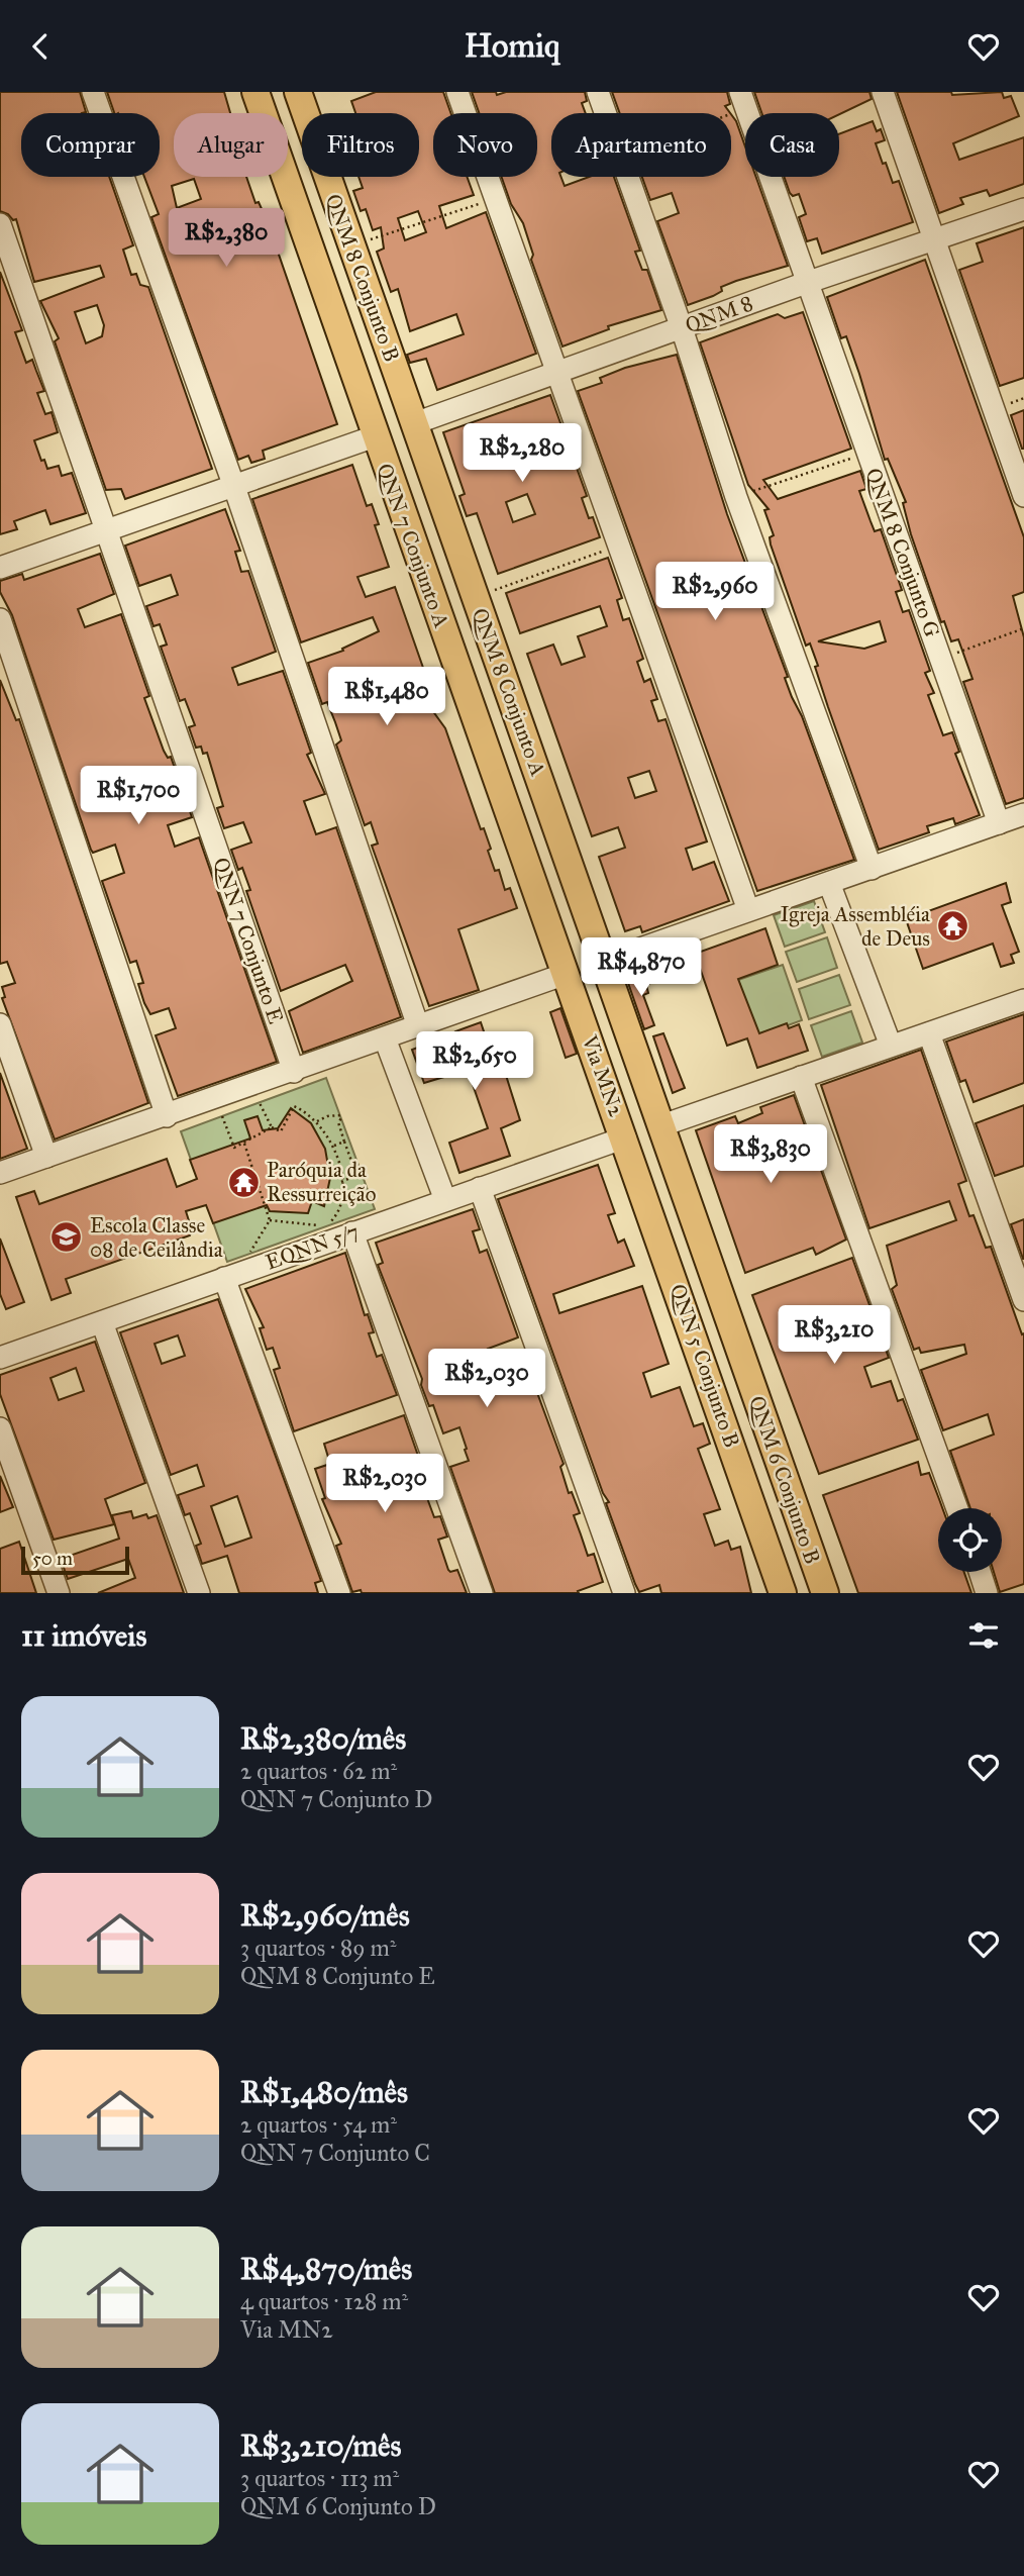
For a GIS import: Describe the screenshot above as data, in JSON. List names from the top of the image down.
{
  "streets": {
    "main road": [
      "QNM 8 Conjunto B",
      "QNN 7 Conjunto A",
      "QNM 8 Conjunto A",
      "Via MN2",
      "QNN 5 Conjunto B",
      "QNM 6 Conjunto B"
    ],
    "street": [
      "QNM 8",
      "QNM 8 Conjunto G",
      "QNN 7 Conjunto E",
      "EQNN 5/7"
    ]
  },
  "crossings": [
    ["QNM 8 Conjunto B", "QNM 8"],
    ["QNM 8 Conjunto B", "QNM 8 Conjunto A"],
    ["QNM 8", "QNM 8 Conjunto G"],
    ["QNM 8", "QNM 8 Conjunto A"],
    ["QNN 7 Conjunto A", "Via MN2"],
    ["QNM 8 Conjunto A", "Via MN2"],
    ["Via MN2", "EQNN 5/7"],
    ["Via MN2", "QNN 5 Conjunto B"],
    ["Via MN2", "QNM 6 Conjunto B"],
    ["EQNN 5/7", "QNN 5 Conjunto B"]
  ],
  "places": {
    "temple": ["Igreja Assembléia de Deus", "Paróquia da Ressurreição"],
    "school or university": ["Escola Classe 08 de Ceilândia"]
  },
  "scale_bar": "50 m",
  "page": {
    "header": "Homiq",
    "chip": [
      "Comprar",
      "Alugar",
      "Filtros",
      "Novo",
      "Apartamento",
      "Casa"
    ],
    "price": [
      "R$2,380",
      "R$2,280",
      "R$2,960",
      "R$1,480",
      "R$1,700",
      "R$4,870",
      "R$2,650",
      "R$3,830",
      "R$3,210",
      "R$2,030",
      "R$2,030"
    ],
    "scale": "50 m",
    "heading": "11 imóveis",
    "list": [
      {
        "name": "R$2,380/mês",
        "note": "2 quartos · 62 m² · QNN 7 Conjunto D"
      },
      {
        "name": "R$2,960/mês",
        "note": "3 quartos · 89 m² · QNM 8 Conjunto E"
      },
      {
        "name": "R$1,480/mês",
        "note": "2 quartos · 54 m² · QNN 7 Conjunto C"
      },
      {
        "name": "R$4,870/mês",
        "note": "4 quartos · 128 m² · Via MN2"
      },
      {
        "name": "R$3,210/mês",
        "note": "3 quartos · 113 m² · QNM 6 Conjunto D"
      }
    ]
  }
}
